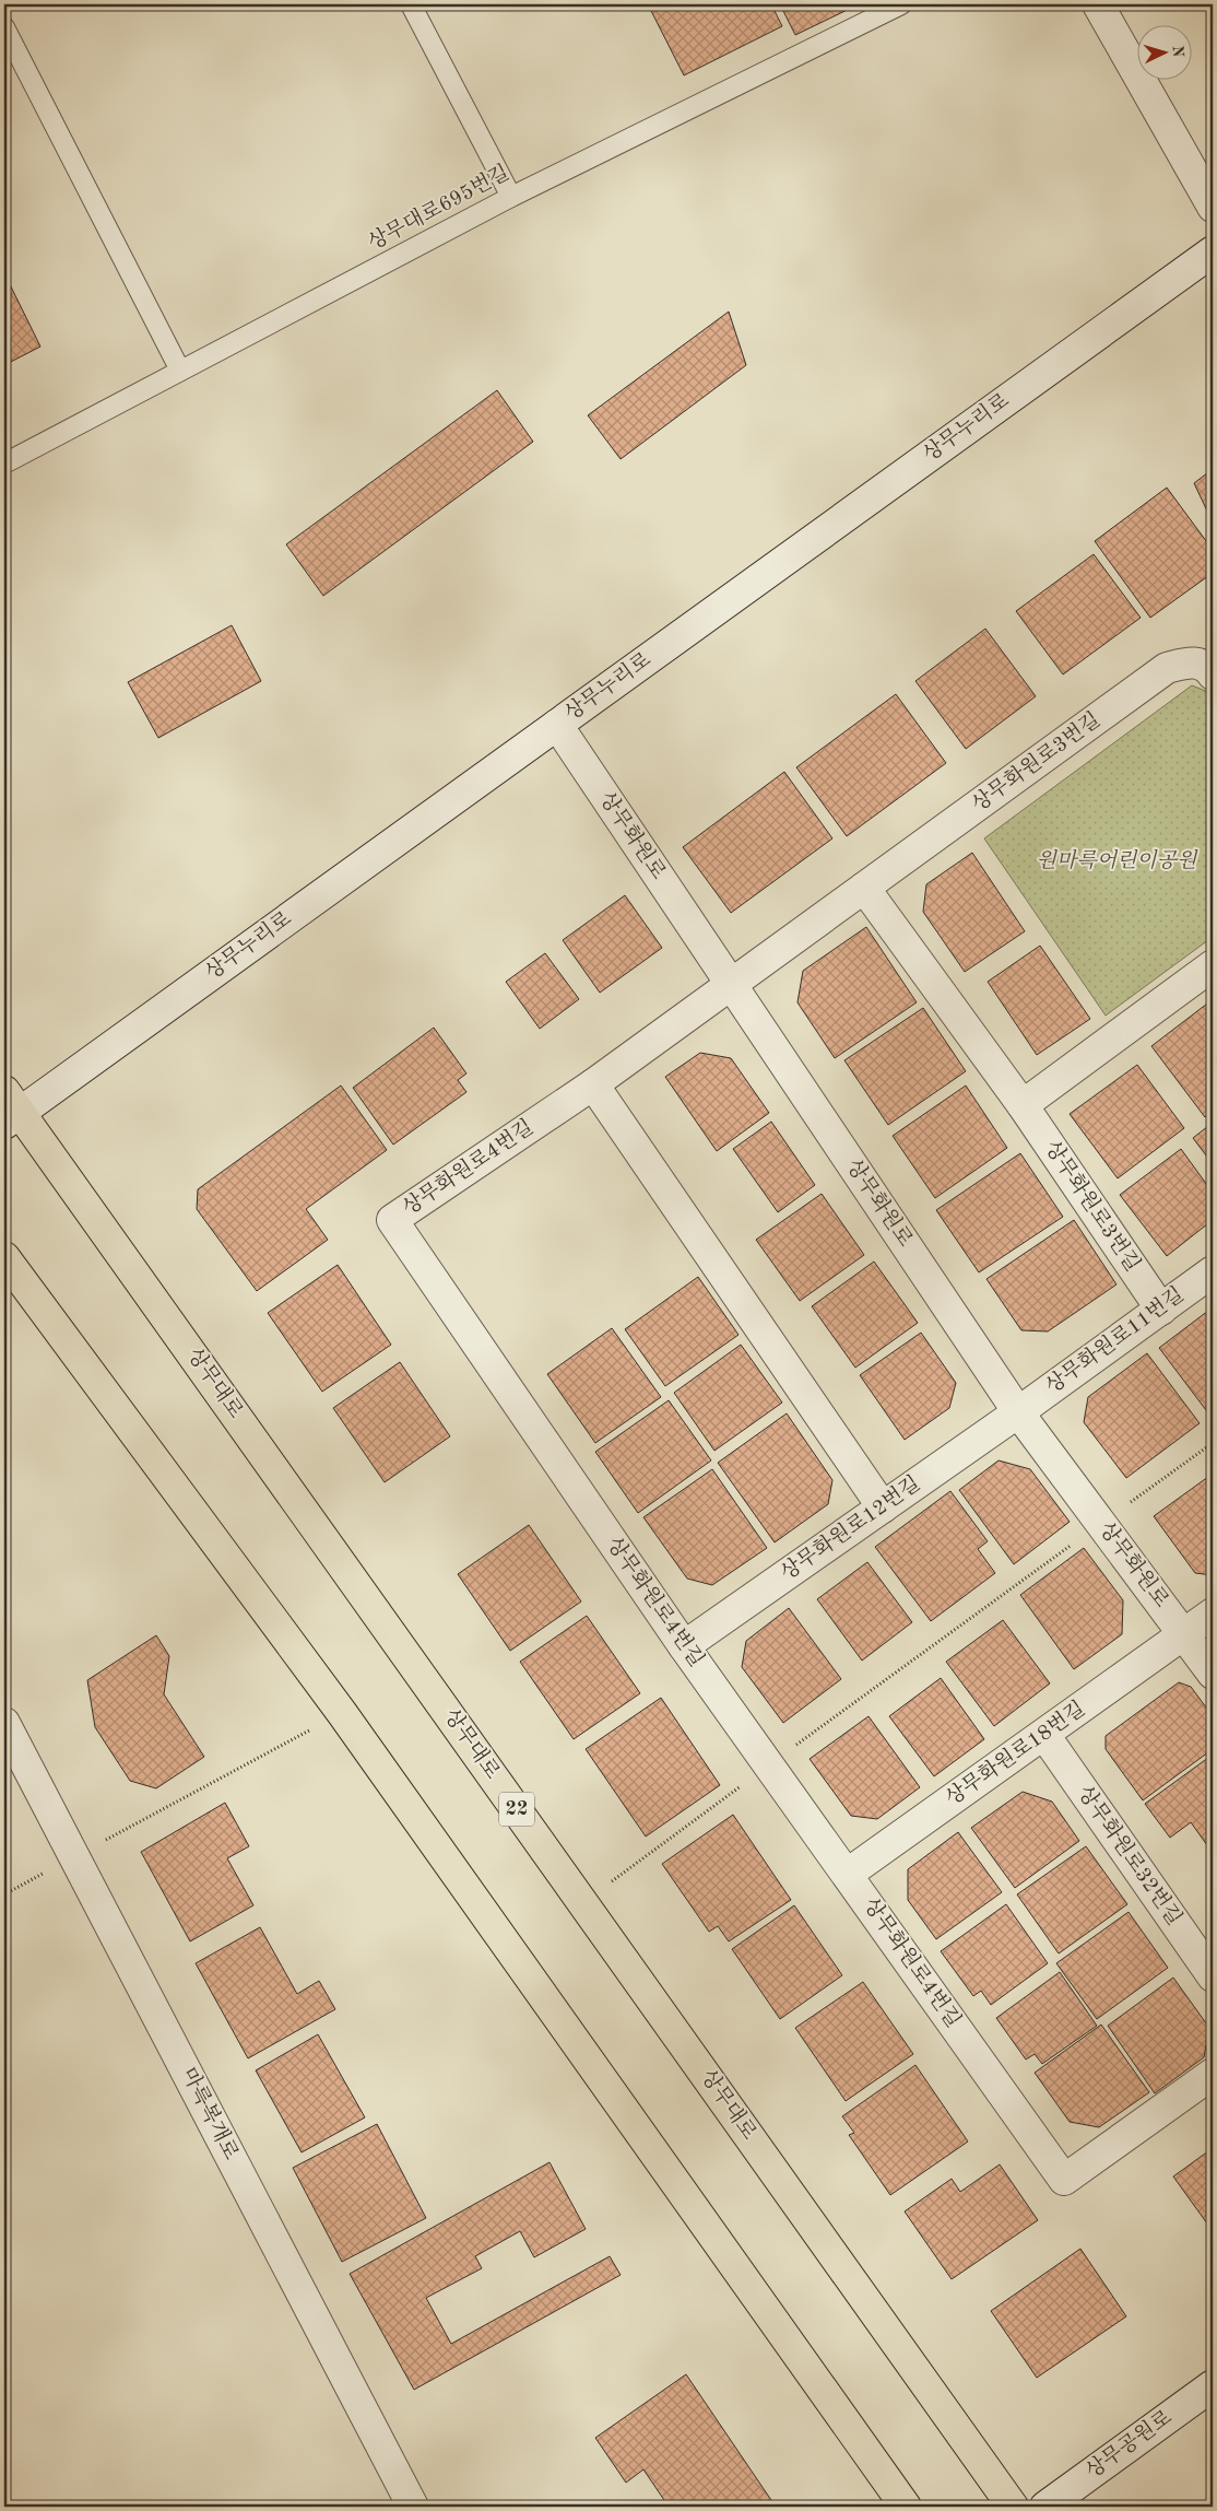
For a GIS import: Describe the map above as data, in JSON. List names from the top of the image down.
{
  "streets": {
    "main road": ["상무대로", "22"],
    "street": [
      "상무누리로",
      "상무화원로3번길",
      "상무화원로",
      "상무화원로4번길",
      "상무화원로11번길",
      "상무화원로12번길",
      "상무화원로18번길",
      "상무화원로32번길",
      "마륵복개로",
      "상무공원로"
    ],
    "lane": ["상무대로695번길"]
  },
  "crossings": [
    ["상무누리로", "상무화원로"],
    ["상무누리로", "상무대로"],
    ["상무화원로3번길", "상무화원로"],
    ["상무화원로3번길", "상무화원로4번길"],
    ["상무화원로3번길", "상무화원로11번길"],
    ["상무화원로", "상무화원로4번길"],
    ["상무화원로", "상무화원로11번길"],
    ["상무화원로", "상무화원로12번길"],
    ["상무화원로", "상무화원로18번길"],
    ["상무화원로4번길", "상무화원로12번길"],
    ["상무화원로4번길", "상무화원로18번길"],
    ["상무화원로11번길", "상무화원로12번길"],
    ["상무화원로18번길", "상무화원로32번길"]
  ],
  "parks": ["원마륵어린이공원"],
  "north": "right"
}
